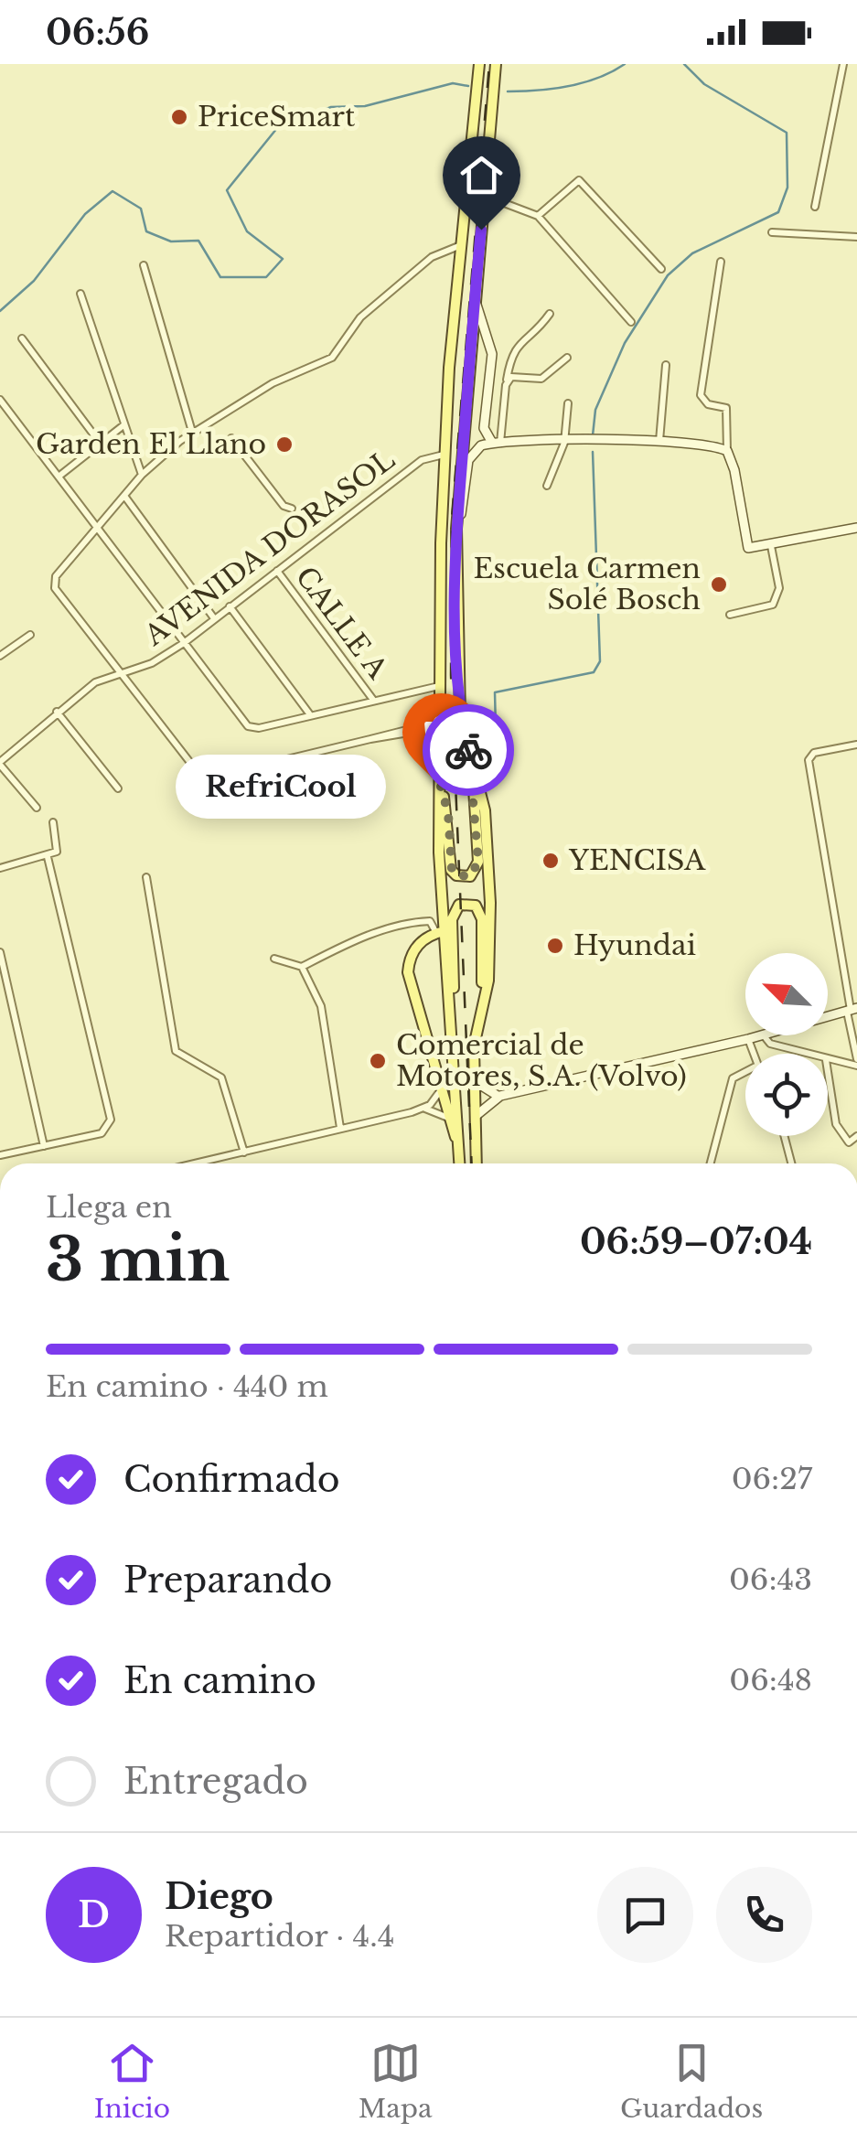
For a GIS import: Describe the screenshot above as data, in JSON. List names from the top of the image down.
{
  "streets": {
    "street": ["AVENIDA DORASOL", "CALLE A"]
  },
  "crossings": [
    ["AVENIDA DORASOL", "CALLE A"]
  ],
  "places": [
    "PriceSmart",
    "Garden El Llano",
    "Escuela Carmen Solé Bosch",
    "RefriCool",
    "YENCISA",
    "Hyundai",
    "Comercial de Motores, S.A. (Volvo)"
  ],
  "north": "top left",
  "page": {
    "status": "06:56",
    "bubble": "RefriCool",
    "heading": ["3 min", "Llega en", "06:59–07:04"],
    "panel": ["Diego", "Repartidor · 4.4"],
    "bar": "En camino · 440 m",
    "list": [
      ["Confirmado", "06:27"],
      ["Preparando", "06:43"],
      ["En camino", "06:48"],
      "Entregado"
    ],
    "round": "D",
    "tabs": ["Inicio", "Mapa", "Guardados"]
  }
}
